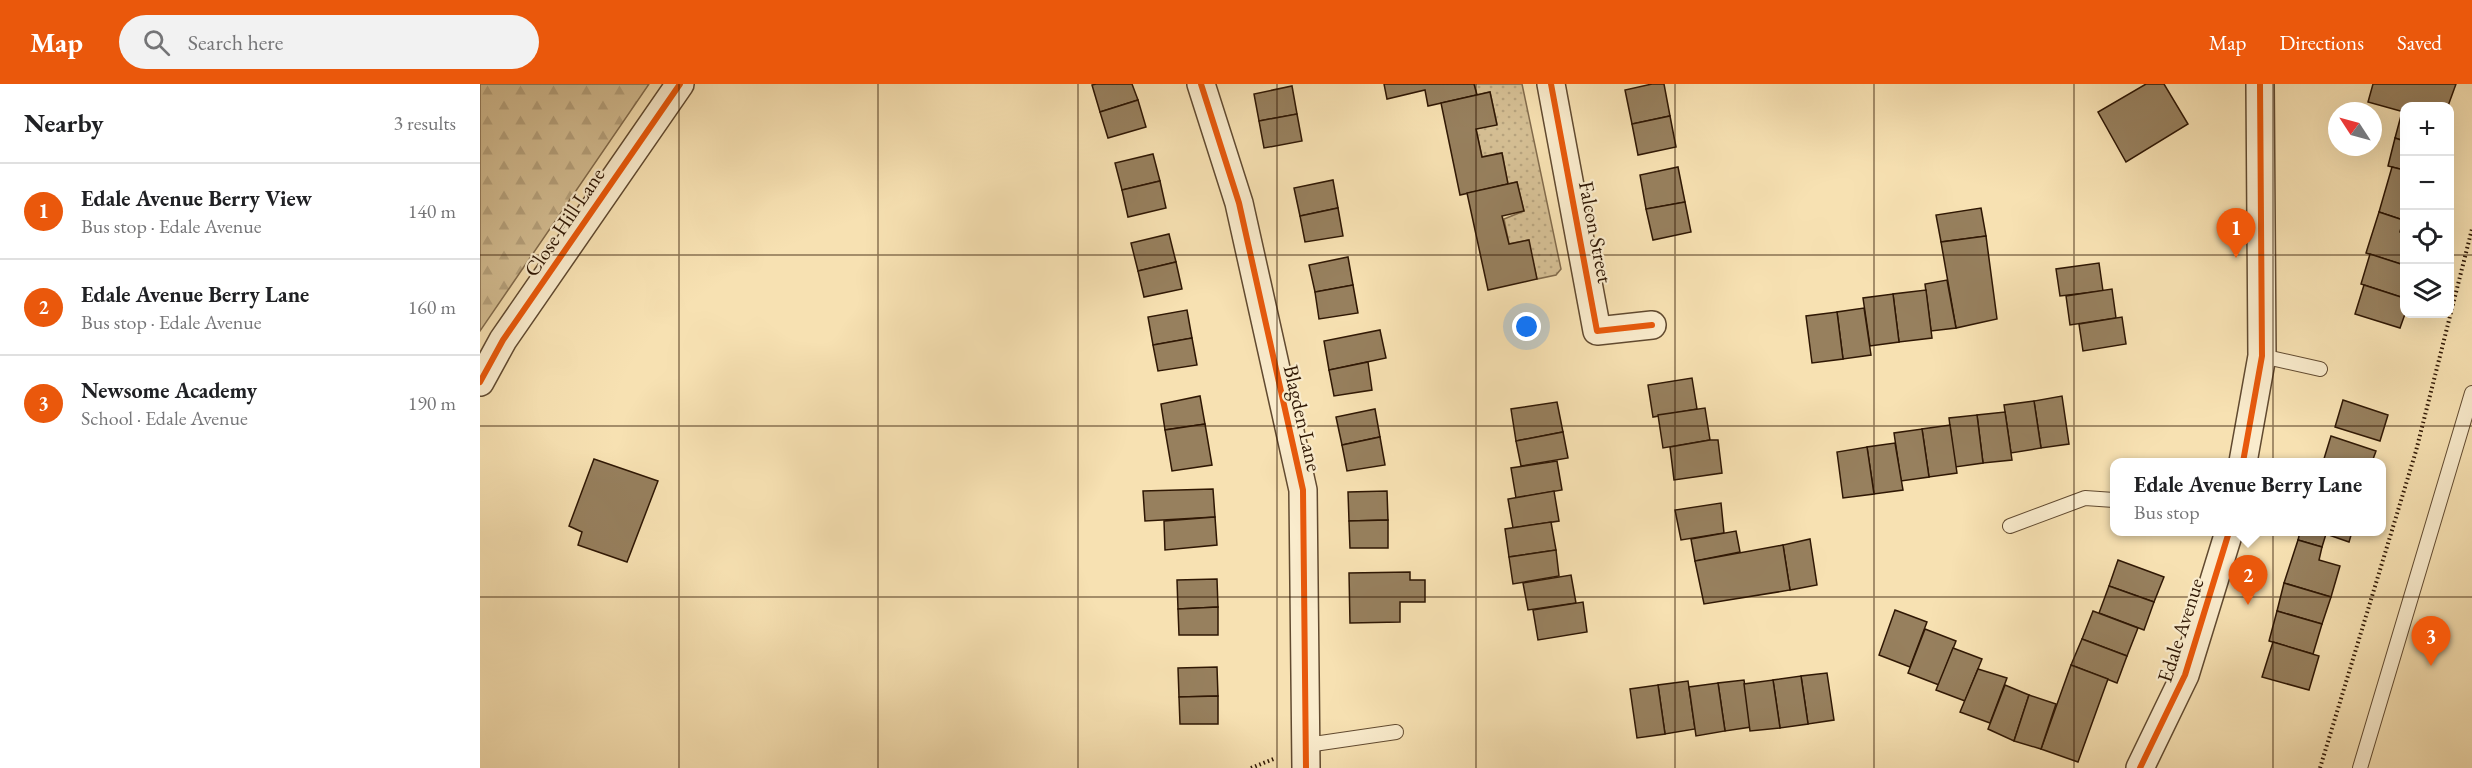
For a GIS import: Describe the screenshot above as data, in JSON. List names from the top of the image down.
{
  "streets": {
    "street": [
      "Close Hill Lane",
      "Falcon Street",
      "Blagden Lane",
      "Edale Avenue"
    ]
  },
  "north": "top left",
  "page": {
    "header": "Map",
    "search": "Search here",
    "nav": ["Map", "Directions", "Saved"],
    "heading": ["Nearby", "3 results"],
    "map_buttons": ["+", "−"],
    "list": [
      {
        "mark": "1",
        "name": "Edale Avenue Berry View",
        "note": "Bus stop · Edale Avenue",
        "value": "140 m"
      },
      {
        "mark": "2",
        "name": "Edale Avenue Berry Lane",
        "note": "Bus stop · Edale Avenue",
        "value": "160 m"
      },
      {
        "mark": "3",
        "name": "Newsome Academy",
        "note": "School · Edale Avenue",
        "value": "190 m"
      }
    ],
    "pins": ["1", "2", "3"],
    "popup": ["Edale Avenue Berry Lane", "Bus stop"]
  }
}
